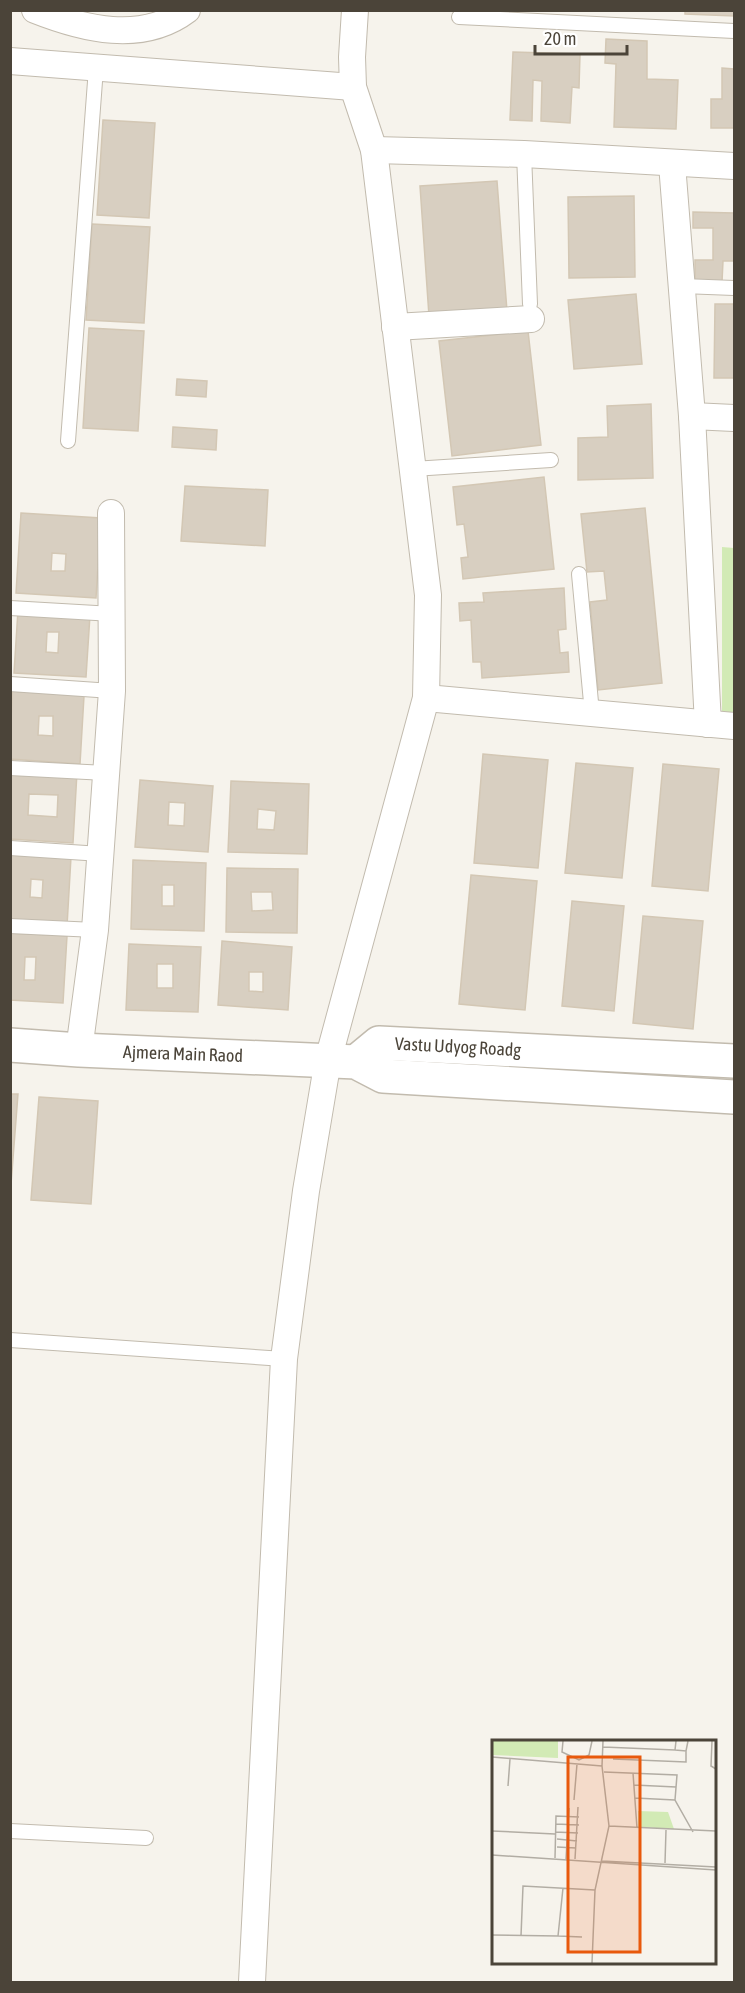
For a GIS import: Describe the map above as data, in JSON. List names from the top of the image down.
{
  "streets": {
    "street": ["Vastu Udyog Roadg", "Ajmera Main Raod"]
  },
  "crossings": [
    ["Vastu Udyog Roadg", "Ajmera Main Raod"]
  ],
  "scale_bar": "20 m"
}
